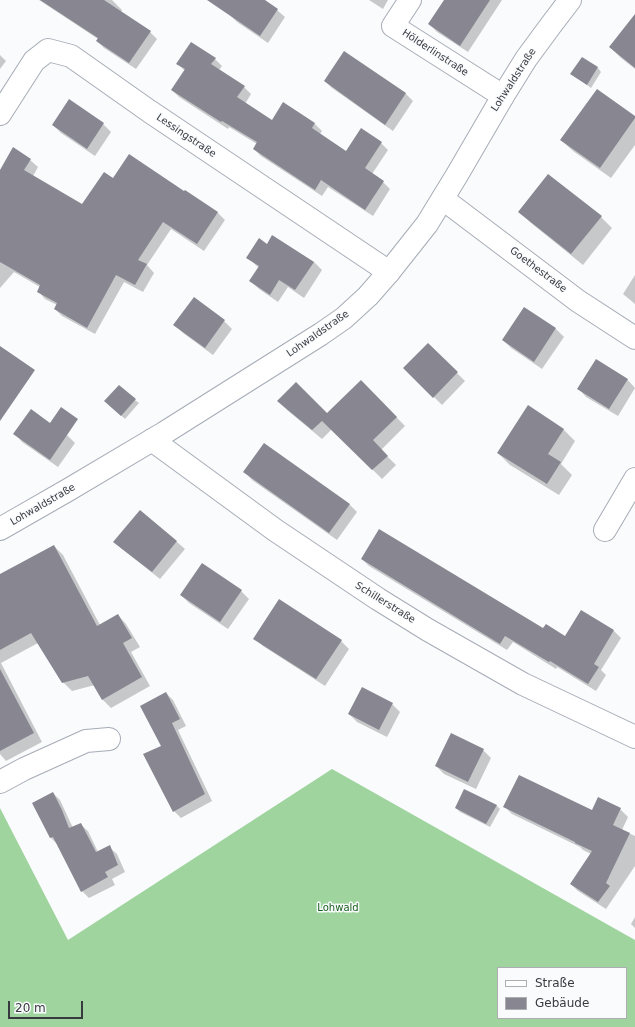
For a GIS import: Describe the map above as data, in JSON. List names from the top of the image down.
{
  "streets": {
    "street": [
      "Hölderlinstraße",
      "Lohwaldstraße",
      "Lessingstraße",
      "Goethestraße",
      "Schillerstraße"
    ]
  },
  "crossings": [
    ["Hölderlinstraße", "Lohwaldstraße"],
    ["Lohwaldstraße", "Lessingstraße"],
    ["Lohwaldstraße", "Goethestraße"],
    ["Lohwaldstraße", "Schillerstraße"]
  ],
  "parks": ["Lohwald"],
  "legend": ["Straße", "Gebäude"],
  "scale_bar": "20 m"
}
